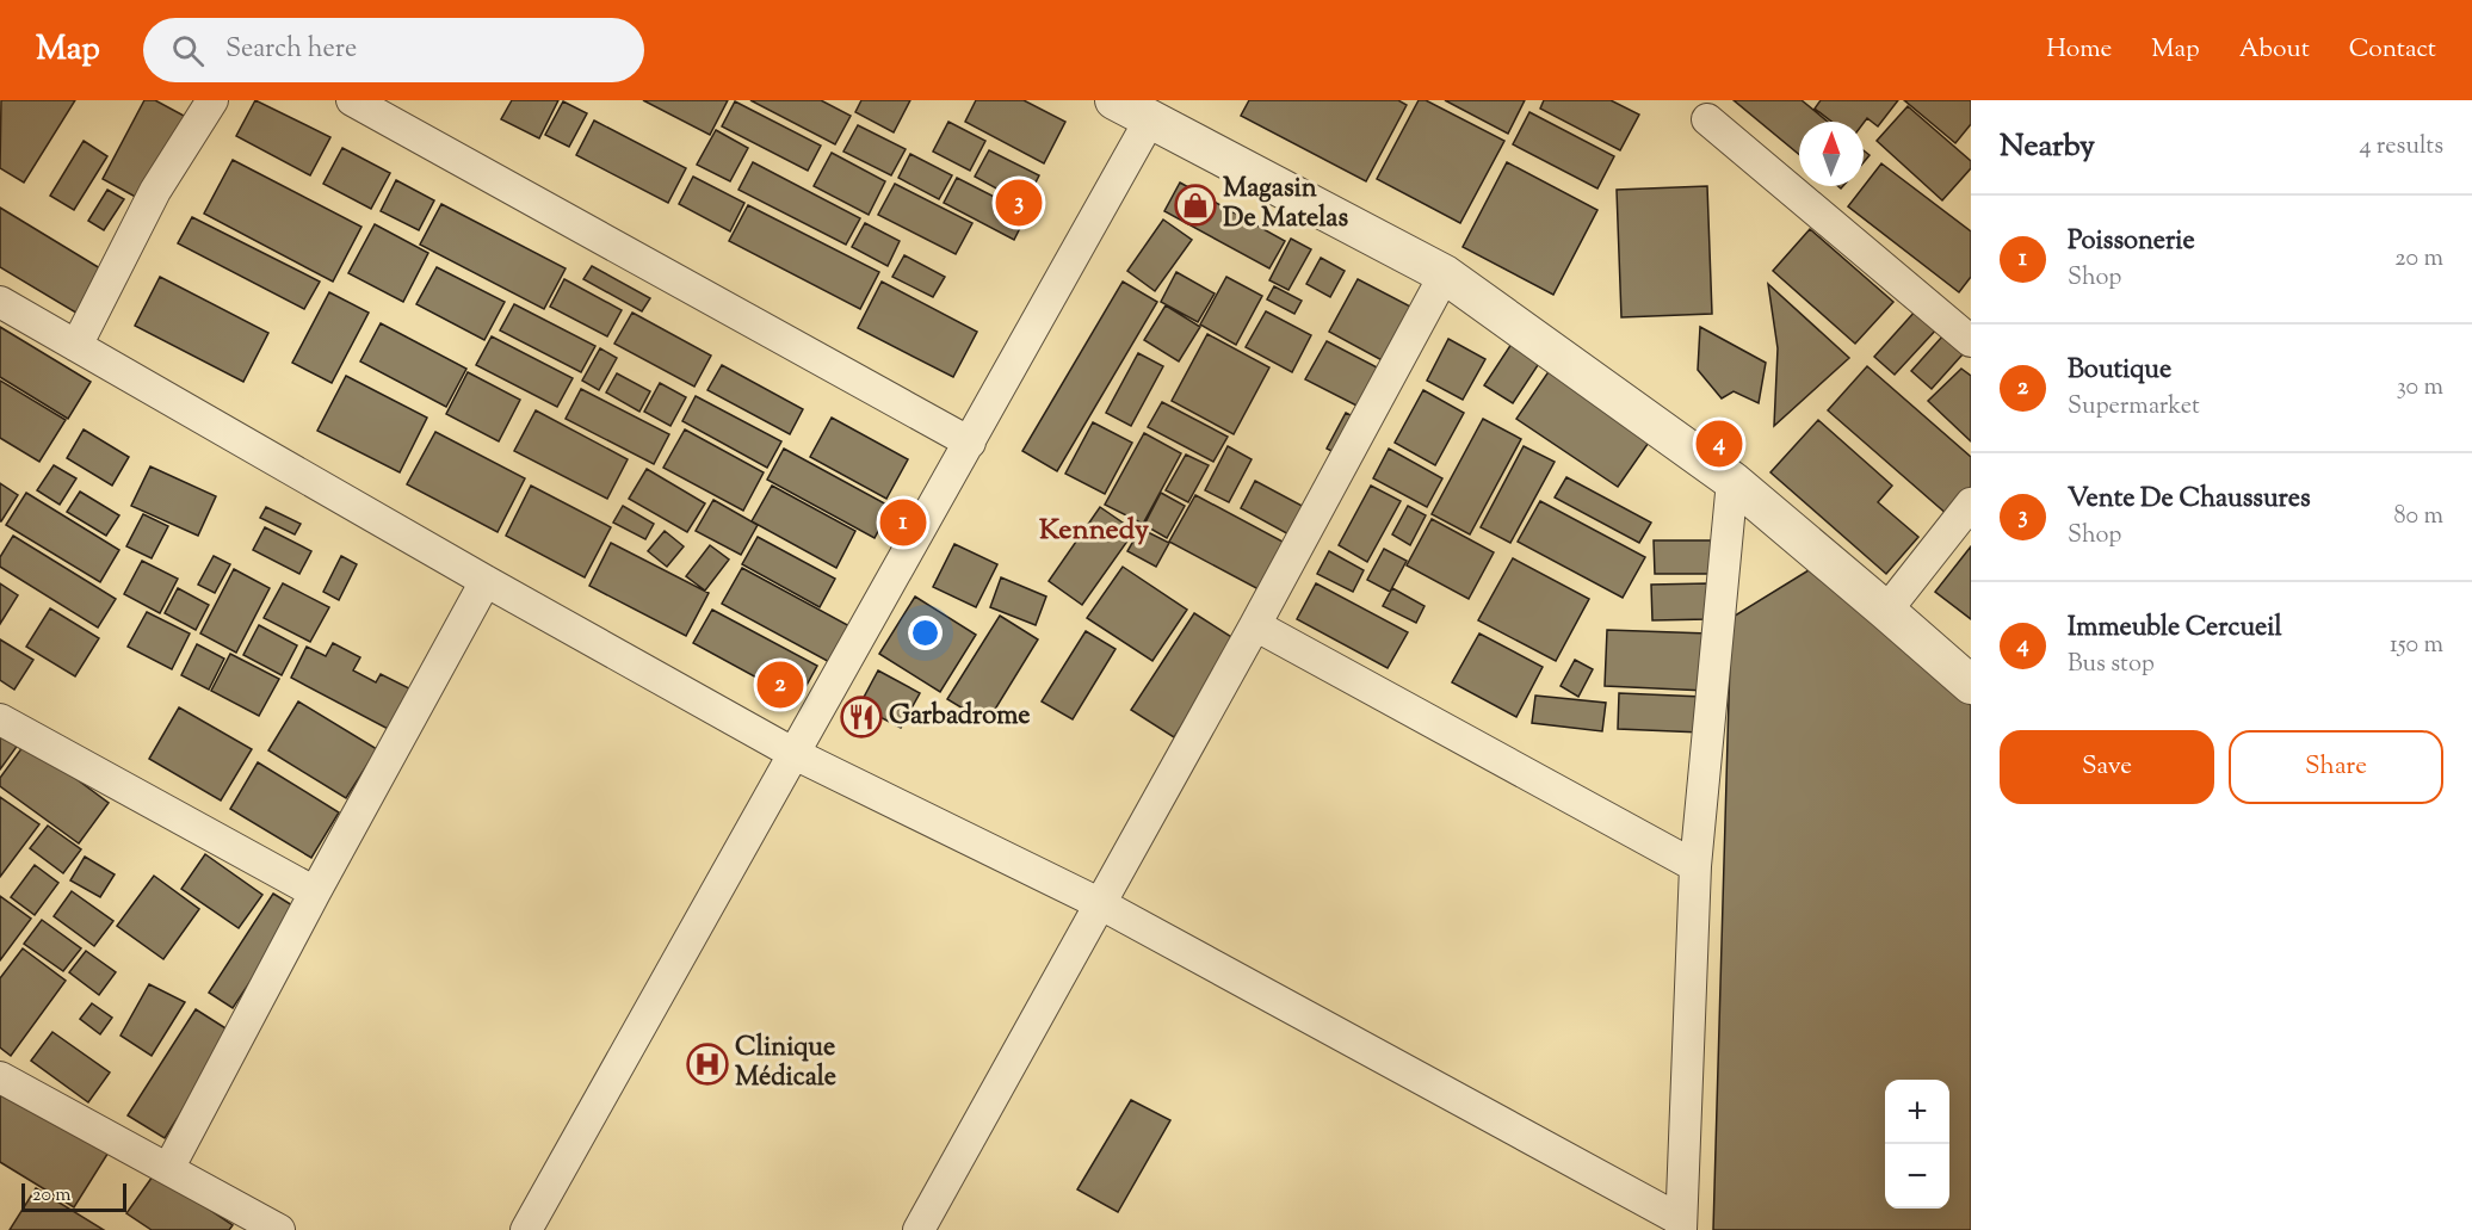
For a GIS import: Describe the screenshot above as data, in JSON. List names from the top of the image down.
{
  "districts": ["Kennedy"],
  "places": {
    "shop": ["Magasin De Matelas"],
    "restaurant": ["Garbadrome"],
    "hospital": ["Clinique Médicale"]
  },
  "scale_bar": "20 m",
  "north": "top",
  "page": {
    "header": "Map",
    "search": "Search here",
    "nav": [
      "Home",
      "Map",
      "About",
      "Contact"
    ],
    "heading": ["Nearby", "4 results"],
    "pins": [
      "3",
      "4",
      "1",
      "2"
    ],
    "list": [
      {
        "mark": "1",
        "name": "Poissonerie",
        "note": "Shop",
        "value": "20 m"
      },
      {
        "mark": "2",
        "name": "Boutique",
        "note": "Supermarket",
        "value": "30 m"
      },
      {
        "mark": "3",
        "name": "Vente De Chaussures",
        "note": "Shop",
        "value": "80 m"
      },
      {
        "mark": "4",
        "name": "Immeuble Cercueil",
        "note": "Bus stop",
        "value": "150 m"
      }
    ],
    "buttons": ["Save", "Share"],
    "map_buttons": ["+", "−"],
    "scale": "20 m"
  }
}
